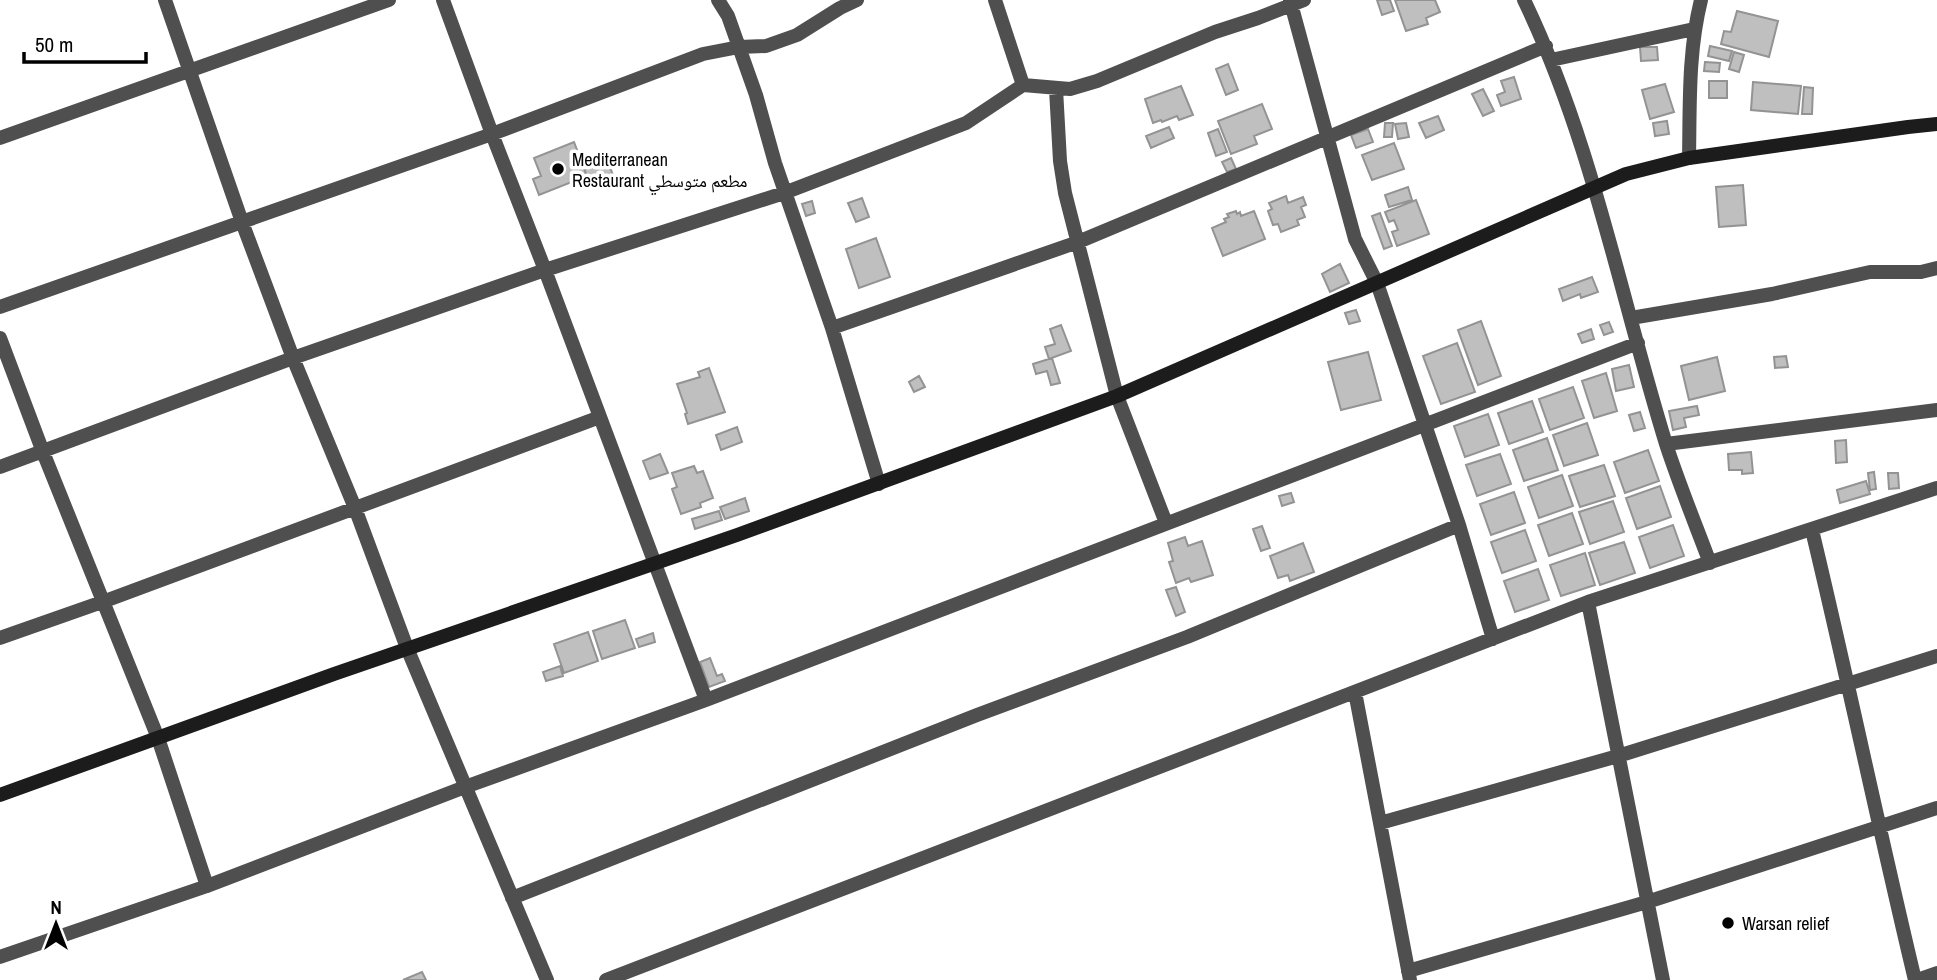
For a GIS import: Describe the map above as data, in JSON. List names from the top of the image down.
{
  "places": ["Mediterranean Restaurant مطعم متوسطي", "Warsan relief"],
  "scale_bar": "50 m",
  "north": "top"
}
